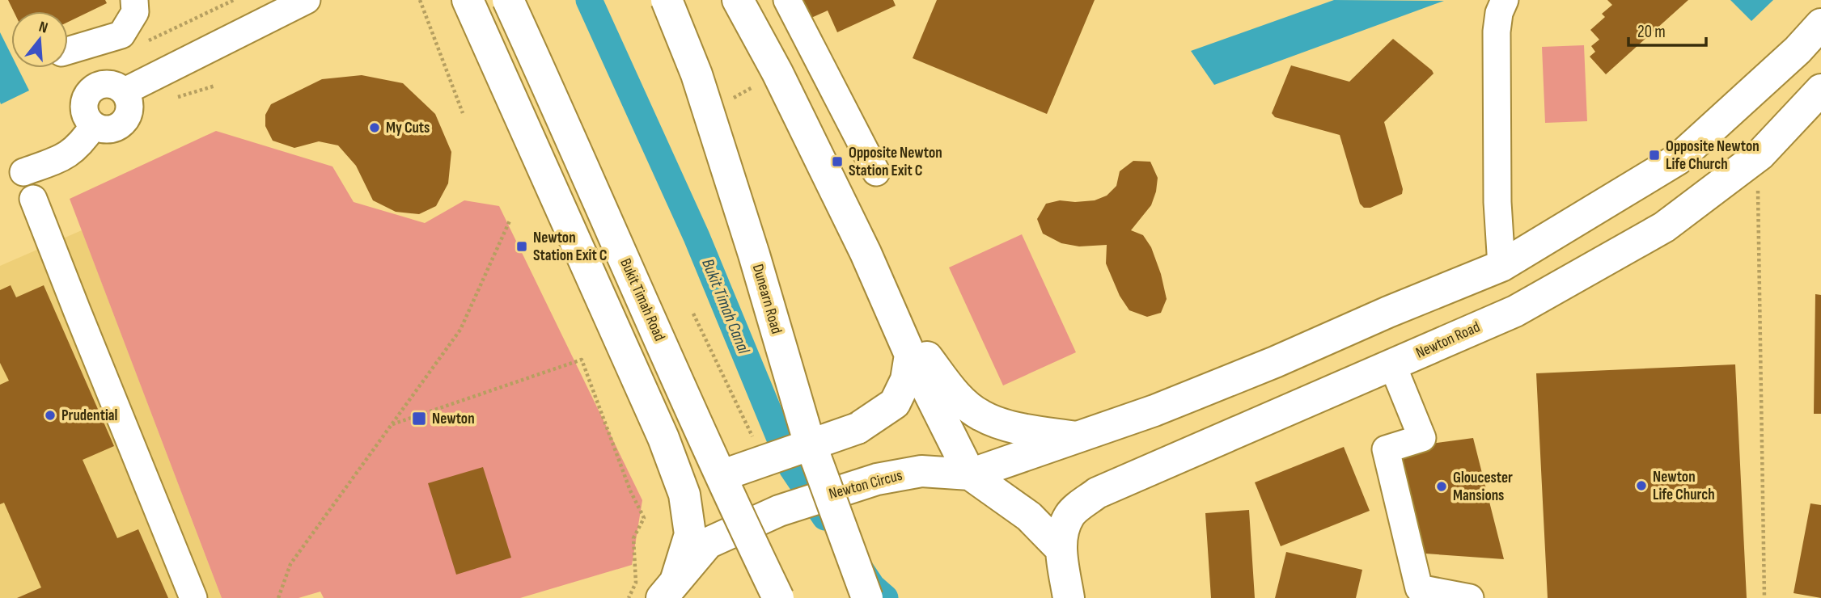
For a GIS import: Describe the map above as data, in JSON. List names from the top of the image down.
{
  "streets": {
    "main road": [
      "Dunearn Road",
      "Bukit Timah Road",
      "Newton Road",
      "Newton Circus"
    ]
  },
  "water": ["Bukit Timah Canal"],
  "places": {
    "other": [
      "My Cuts",
      "Prudential",
      "Newton Life Church",
      "Gloucester Mansions"
    ],
    "transit": [
      "Opposite Newton Life Church",
      "Opposite Newton Station Exit C",
      "Newton Station Exit C",
      "Newton"
    ]
  },
  "scale_bar": "20 m",
  "north": "top"
}
